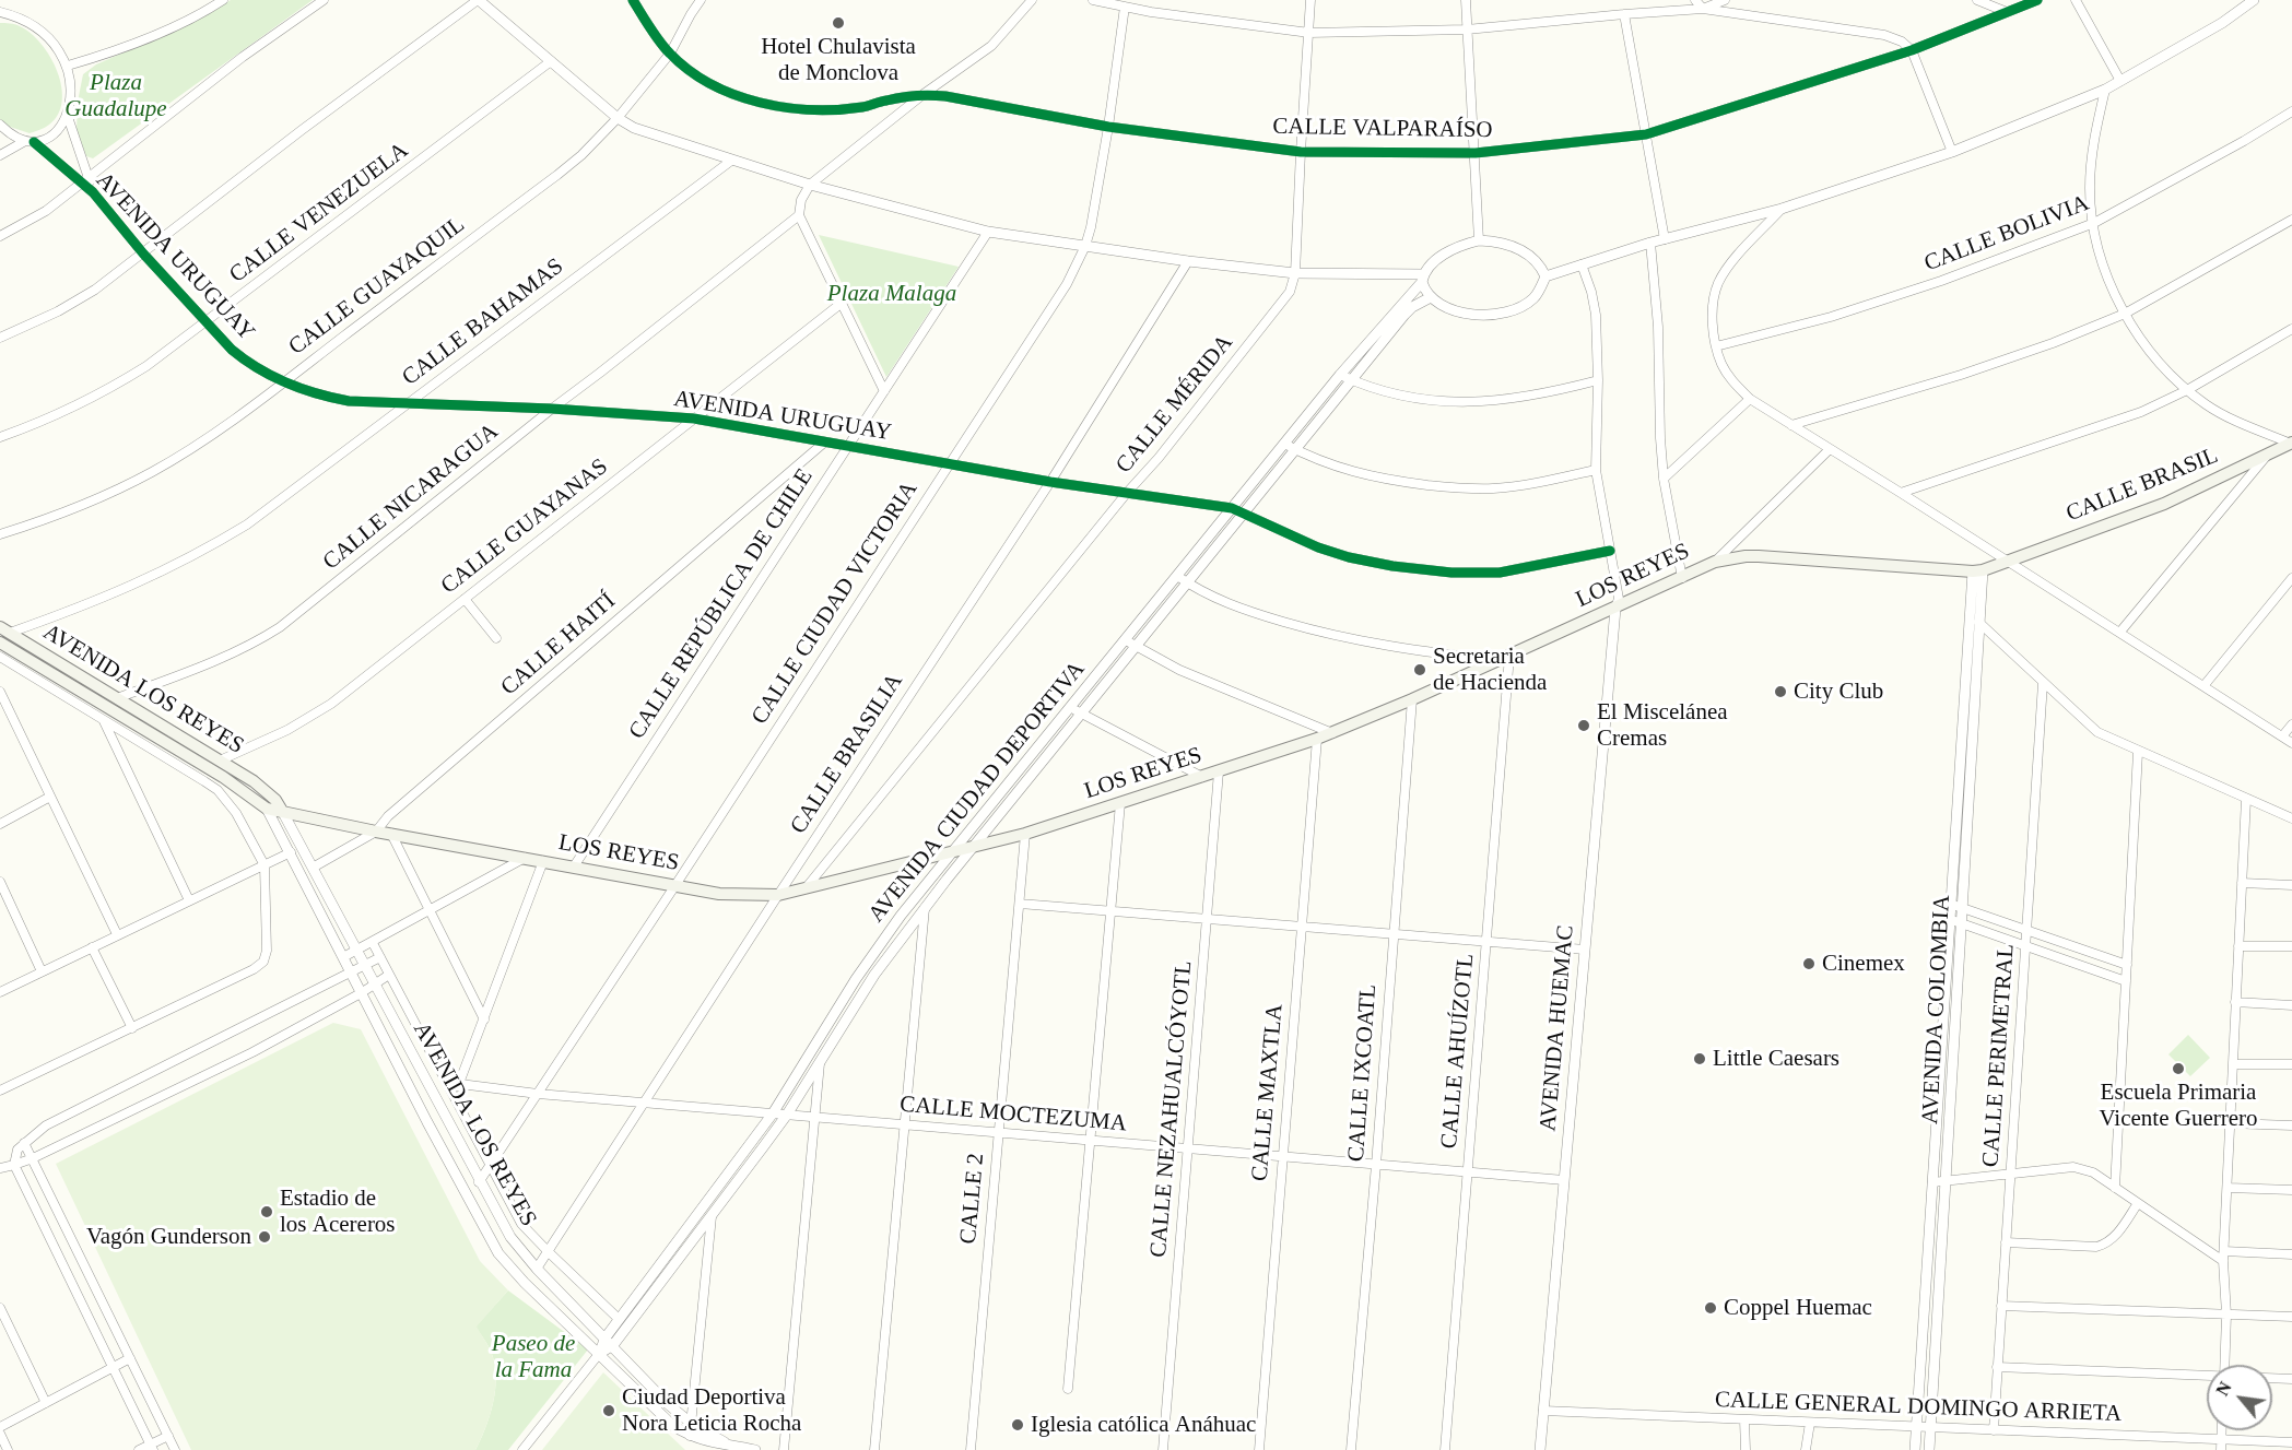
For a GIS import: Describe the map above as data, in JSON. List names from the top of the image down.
{
  "streets": {
    "main road": ["CALLE BRASIL", "LOS REYES", "AVENIDA LOS REYES"],
    "street": [
      "CALLE VALPARAÍSO",
      "CALLE VENEZUELA",
      "CALLE BOLIVIA",
      "AVENIDA URUGUAY",
      "CALLE GUAYAQUIL",
      "CALLE BAHAMAS",
      "CALLE MÉRIDA",
      "CALLE NICARAGUA",
      "CALLE GUAYANAS",
      "CALLE CIUDAD VICTORIA",
      "CALLE REPÚBLICA DE CHILE",
      "CALLE HAITÍ",
      "CALLE BRASILIA",
      "AVENIDA CIUDAD DEPORTIVA",
      "AVENIDA COLOMBIA",
      "AVENIDA HUEMAC",
      "CALLE AHUÍZOTL",
      "CALLE PERIMETRAL",
      "CALLE IXCOATL",
      "CALLE MAXTLA",
      "CALLE NEZAHUALCÓYOTL",
      "CALLE MOCTEZUMA",
      "CALLE 2",
      "CALLE GENERAL DOMINGO ARRIETA"
    ]
  },
  "crossings": [
    ["CALLE VALPARAÍSO", "CALLE GUAYAQUIL"],
    ["CALLE VALPARAÍSO", "CALLE MÉRIDA"],
    ["CALLE VALPARAÍSO", "CALLE CIUDAD VICTORIA"],
    ["CALLE VENEZUELA", "AVENIDA URUGUAY"],
    ["AVENIDA URUGUAY", "CALLE GUAYAQUIL"],
    ["AVENIDA URUGUAY", "CALLE BAHAMAS"],
    ["AVENIDA URUGUAY", "CALLE MÉRIDA"],
    ["AVENIDA URUGUAY", "CALLE NICARAGUA"],
    ["AVENIDA URUGUAY", "CALLE GUAYANAS"],
    ["AVENIDA URUGUAY", "CALLE CIUDAD VICTORIA"],
    ["AVENIDA URUGUAY", "CALLE REPÚBLICA DE CHILE"],
    ["AVENIDA URUGUAY", "CALLE HAITÍ"],
    ["AVENIDA URUGUAY", "CALLE BRASILIA"],
    ["AVENIDA URUGUAY", "AVENIDA CIUDAD DEPORTIVA"],
    ["CALLE BAHAMAS", "AVENIDA LOS REYES"],
    ["CALLE MÉRIDA", "LOS REYES"],
    ["CALLE BRASIL", "LOS REYES"],
    ["CALLE NICARAGUA", "AVENIDA LOS REYES"],
    ["CALLE GUAYANAS", "AVENIDA LOS REYES"],
    ["LOS REYES", "CALLE CIUDAD VICTORIA"],
    ["LOS REYES", "CALLE REPÚBLICA DE CHILE"],
    ["LOS REYES", "CALLE HAITÍ"],
    ["LOS REYES", "AVENIDA LOS REYES"],
    ["LOS REYES", "CALLE BRASILIA"],
    ["LOS REYES", "AVENIDA CIUDAD DEPORTIVA"],
    ["LOS REYES", "AVENIDA COLOMBIA"],
    ["LOS REYES", "AVENIDA HUEMAC"],
    ["LOS REYES", "CALLE AHUÍZOTL"],
    ["LOS REYES", "CALLE IXCOATL"],
    ["LOS REYES", "CALLE MAXTLA"],
    ["LOS REYES", "CALLE NEZAHUALCÓYOTL"],
    ["LOS REYES", "CALLE 2"],
    ["CALLE CIUDAD VICTORIA", "AVENIDA LOS REYES"],
    ["CALLE CIUDAD VICTORIA", "CALLE MOCTEZUMA"],
    ["CALLE HAITÍ", "AVENIDA LOS REYES"],
    ["AVENIDA LOS REYES", "CALLE BRASILIA"],
    ["AVENIDA LOS REYES", "AVENIDA CIUDAD DEPORTIVA"],
    ["CALLE BRASILIA", "CALLE MOCTEZUMA"],
    ["AVENIDA CIUDAD DEPORTIVA", "CALLE MOCTEZUMA"],
    ["AVENIDA COLOMBIA", "CALLE GENERAL DOMINGO ARRIETA"],
    ["AVENIDA HUEMAC", "CALLE MOCTEZUMA"],
    ["AVENIDA HUEMAC", "CALLE GENERAL DOMINGO ARRIETA"],
    ["CALLE AHUÍZOTL", "CALLE MOCTEZUMA"],
    ["CALLE PERIMETRAL", "CALLE GENERAL DOMINGO ARRIETA"],
    ["CALLE IXCOATL", "CALLE MOCTEZUMA"],
    ["CALLE MAXTLA", "CALLE MOCTEZUMA"],
    ["CALLE NEZAHUALCÓYOTL", "CALLE MOCTEZUMA"],
    ["CALLE MOCTEZUMA", "CALLE 2"]
  ],
  "parks": ["Plaza Guadalupe", "Plaza Malaga", "Paseo de la Fama"],
  "places": [
    "Hotel Chulavista de Monclova",
    "Secretaria de Hacienda",
    "City Club",
    "El Miscelánea Cremas",
    "Cinemex",
    "Little Caesars",
    "Escuela Primaria Vicente Guerrero",
    "Estadio de los Acereros",
    "Vagón Gunderson",
    "Coppel Huemac",
    "Ciudad Deportiva Nora Leticia Rocha",
    "Iglesia católica Anáhuac"
  ],
  "north": "top left"
}
